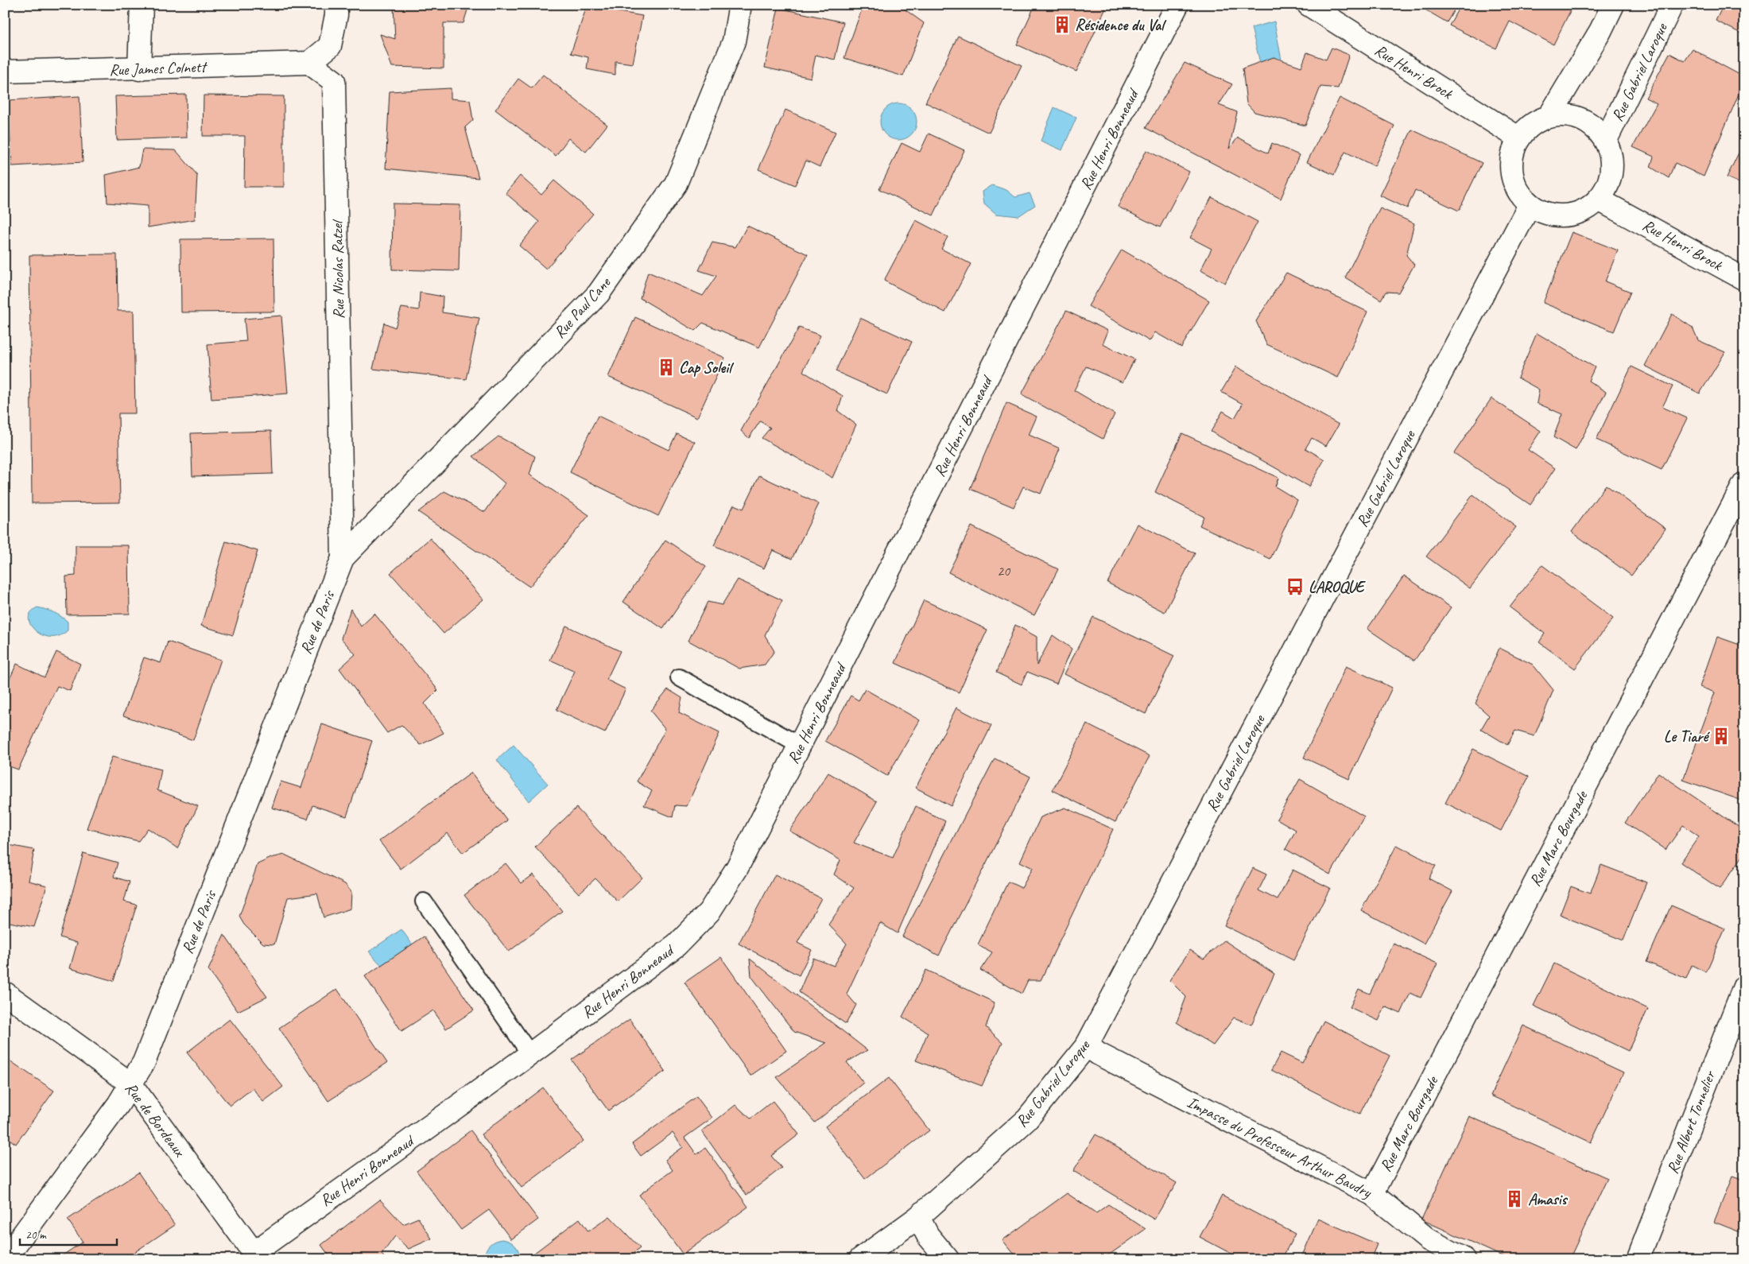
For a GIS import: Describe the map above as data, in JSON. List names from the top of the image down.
{
  "streets": {
    "street": [
      "Rue James Colnett",
      "Rue Henri Brock",
      "Rue Gabriel Laroque",
      "Rue Henri Bonneaud",
      "Rue Nicolas Ratzel",
      "Rue Paul Cane",
      "Rue de Paris",
      "Rue Marc Bourgade",
      "Rue de Bordeaux",
      "Rue Albert Tonnelier",
      "Impasse du Professeur Arthur Baudry"
    ]
  },
  "crossings": [
    ["Rue James Colnett", "Rue Nicolas Ratzel"],
    ["Rue Henri Brock", "Rue Gabriel Laroque"],
    ["Rue Gabriel Laroque", "Impasse du Professeur Arthur Baudry"],
    ["Rue Henri Bonneaud", "Rue de Bordeaux"],
    ["Rue Nicolas Ratzel", "Rue Paul Cane"],
    ["Rue Nicolas Ratzel", "Rue de Paris"],
    ["Rue Paul Cane", "Rue de Paris"],
    ["Rue de Paris", "Rue de Bordeaux"],
    ["Rue Marc Bourgade", "Impasse du Professeur Arthur Baudry"]
  ],
  "places": {
    "building": [
      "Résidence du Val",
      "Cap Soleil",
      "Le Tiaré",
      "Amasis"
    ],
    "bus stop": ["LAROQUE"]
  },
  "house_numbers": ["20"],
  "scale_bar": "20 m"
}
